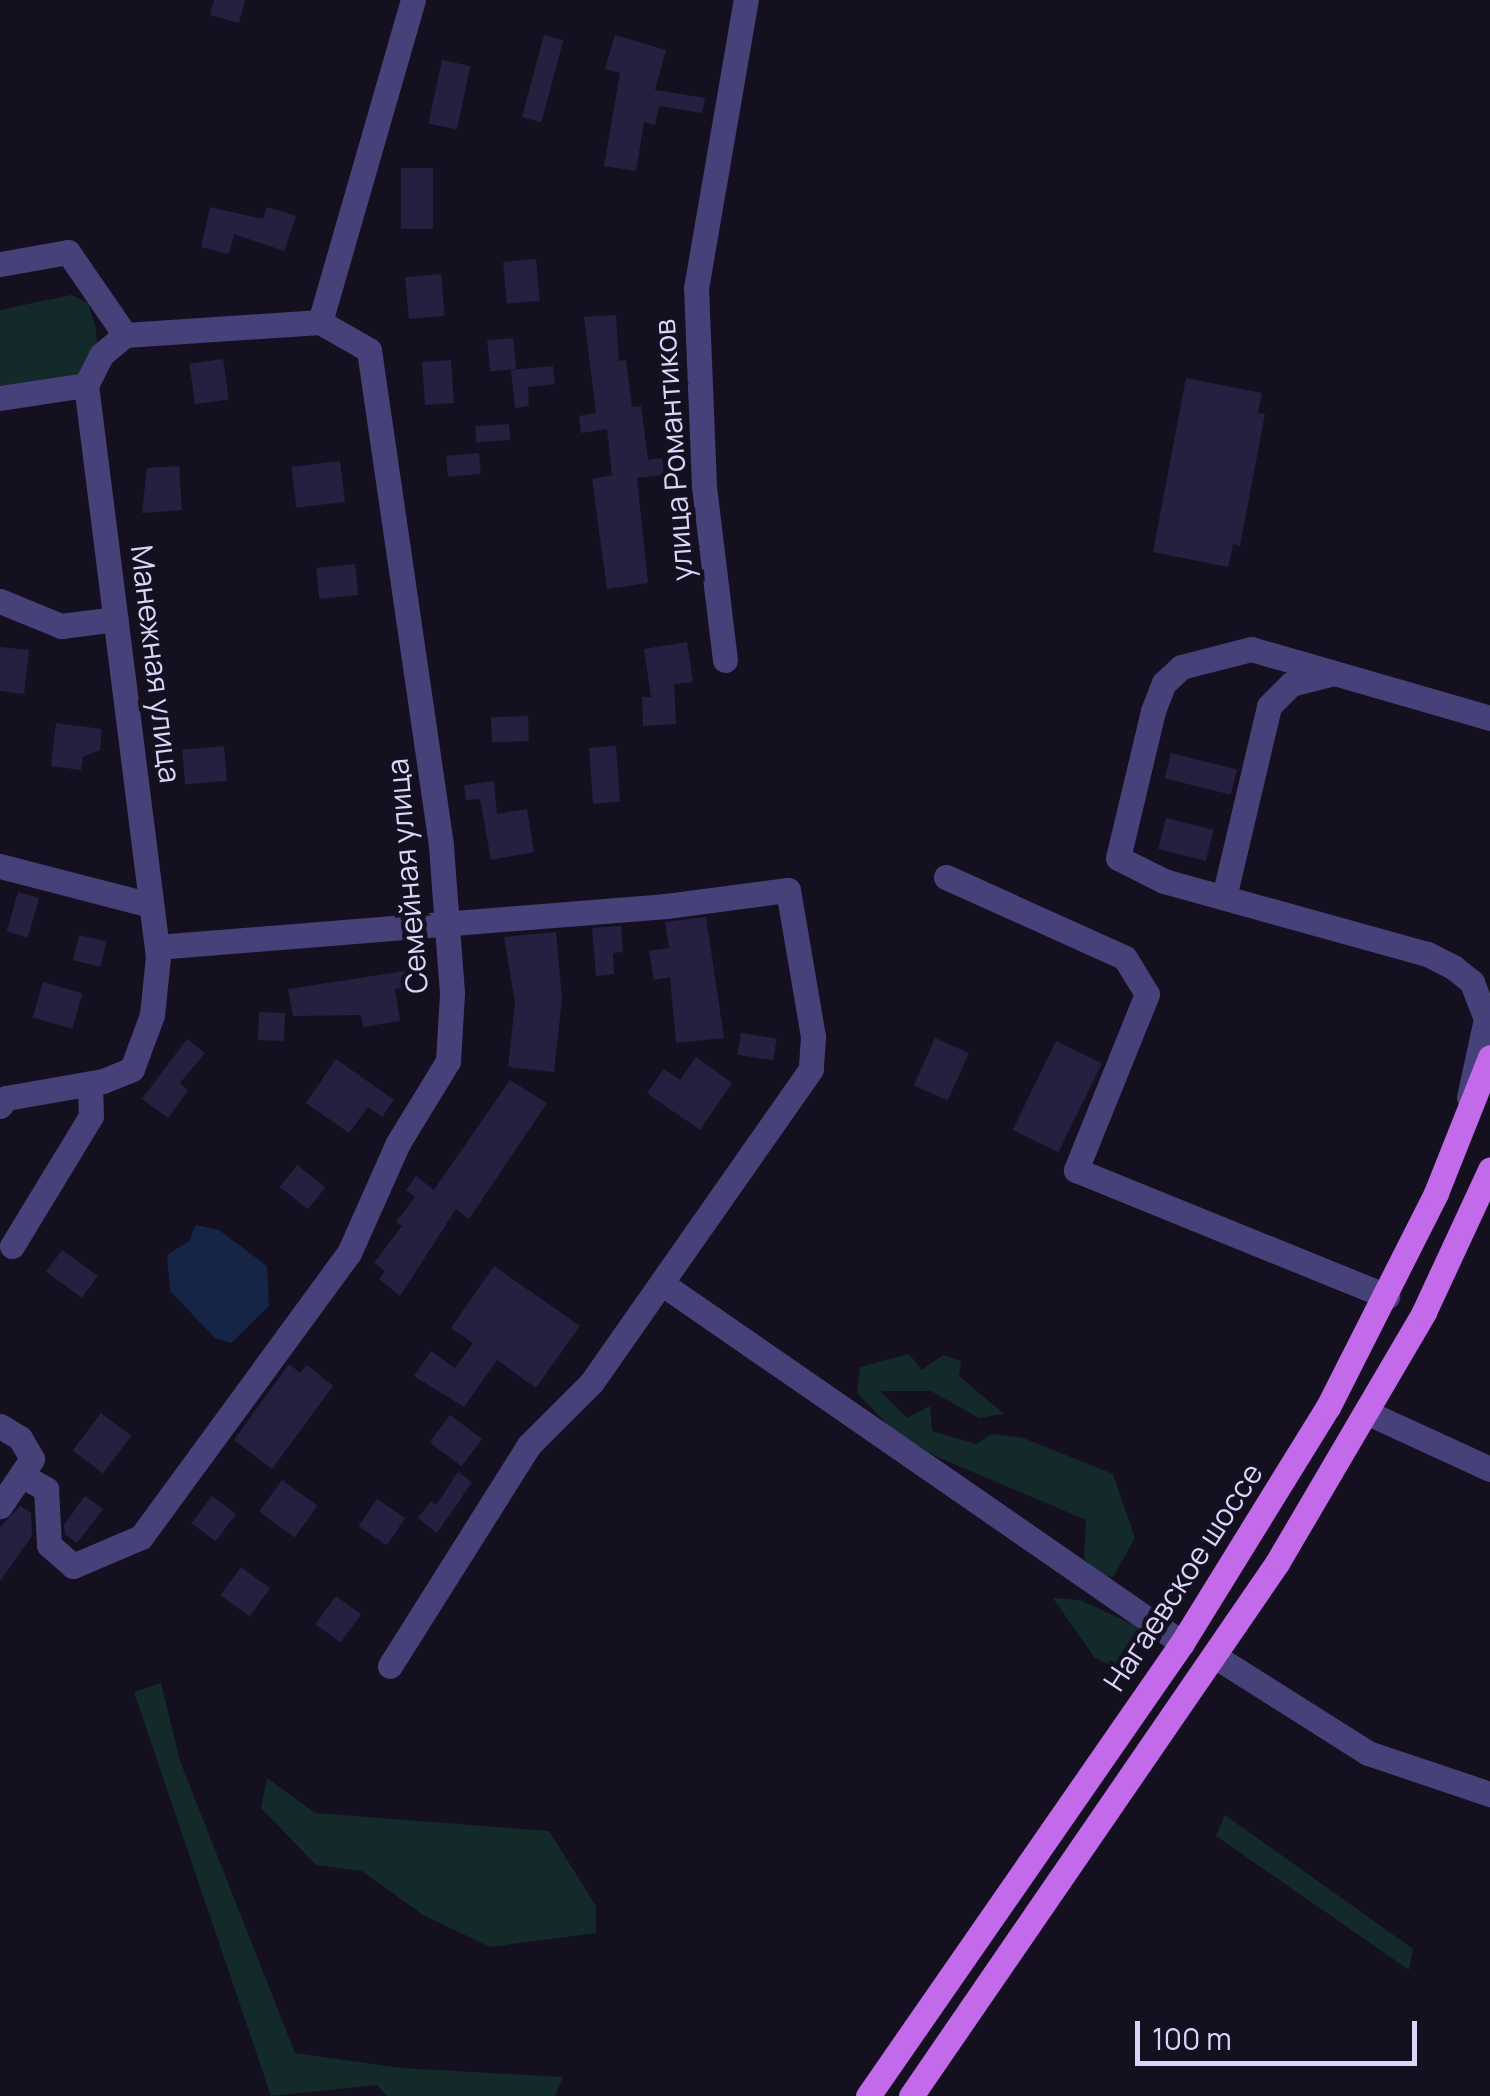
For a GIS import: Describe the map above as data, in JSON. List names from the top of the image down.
{
  "streets": {
    "main road": ["Нагаевское шоссе"],
    "street": ["улица Романтиков", "Манежная улица", "Семейная улица"]
  },
  "scale_bar": "100 m"
}
